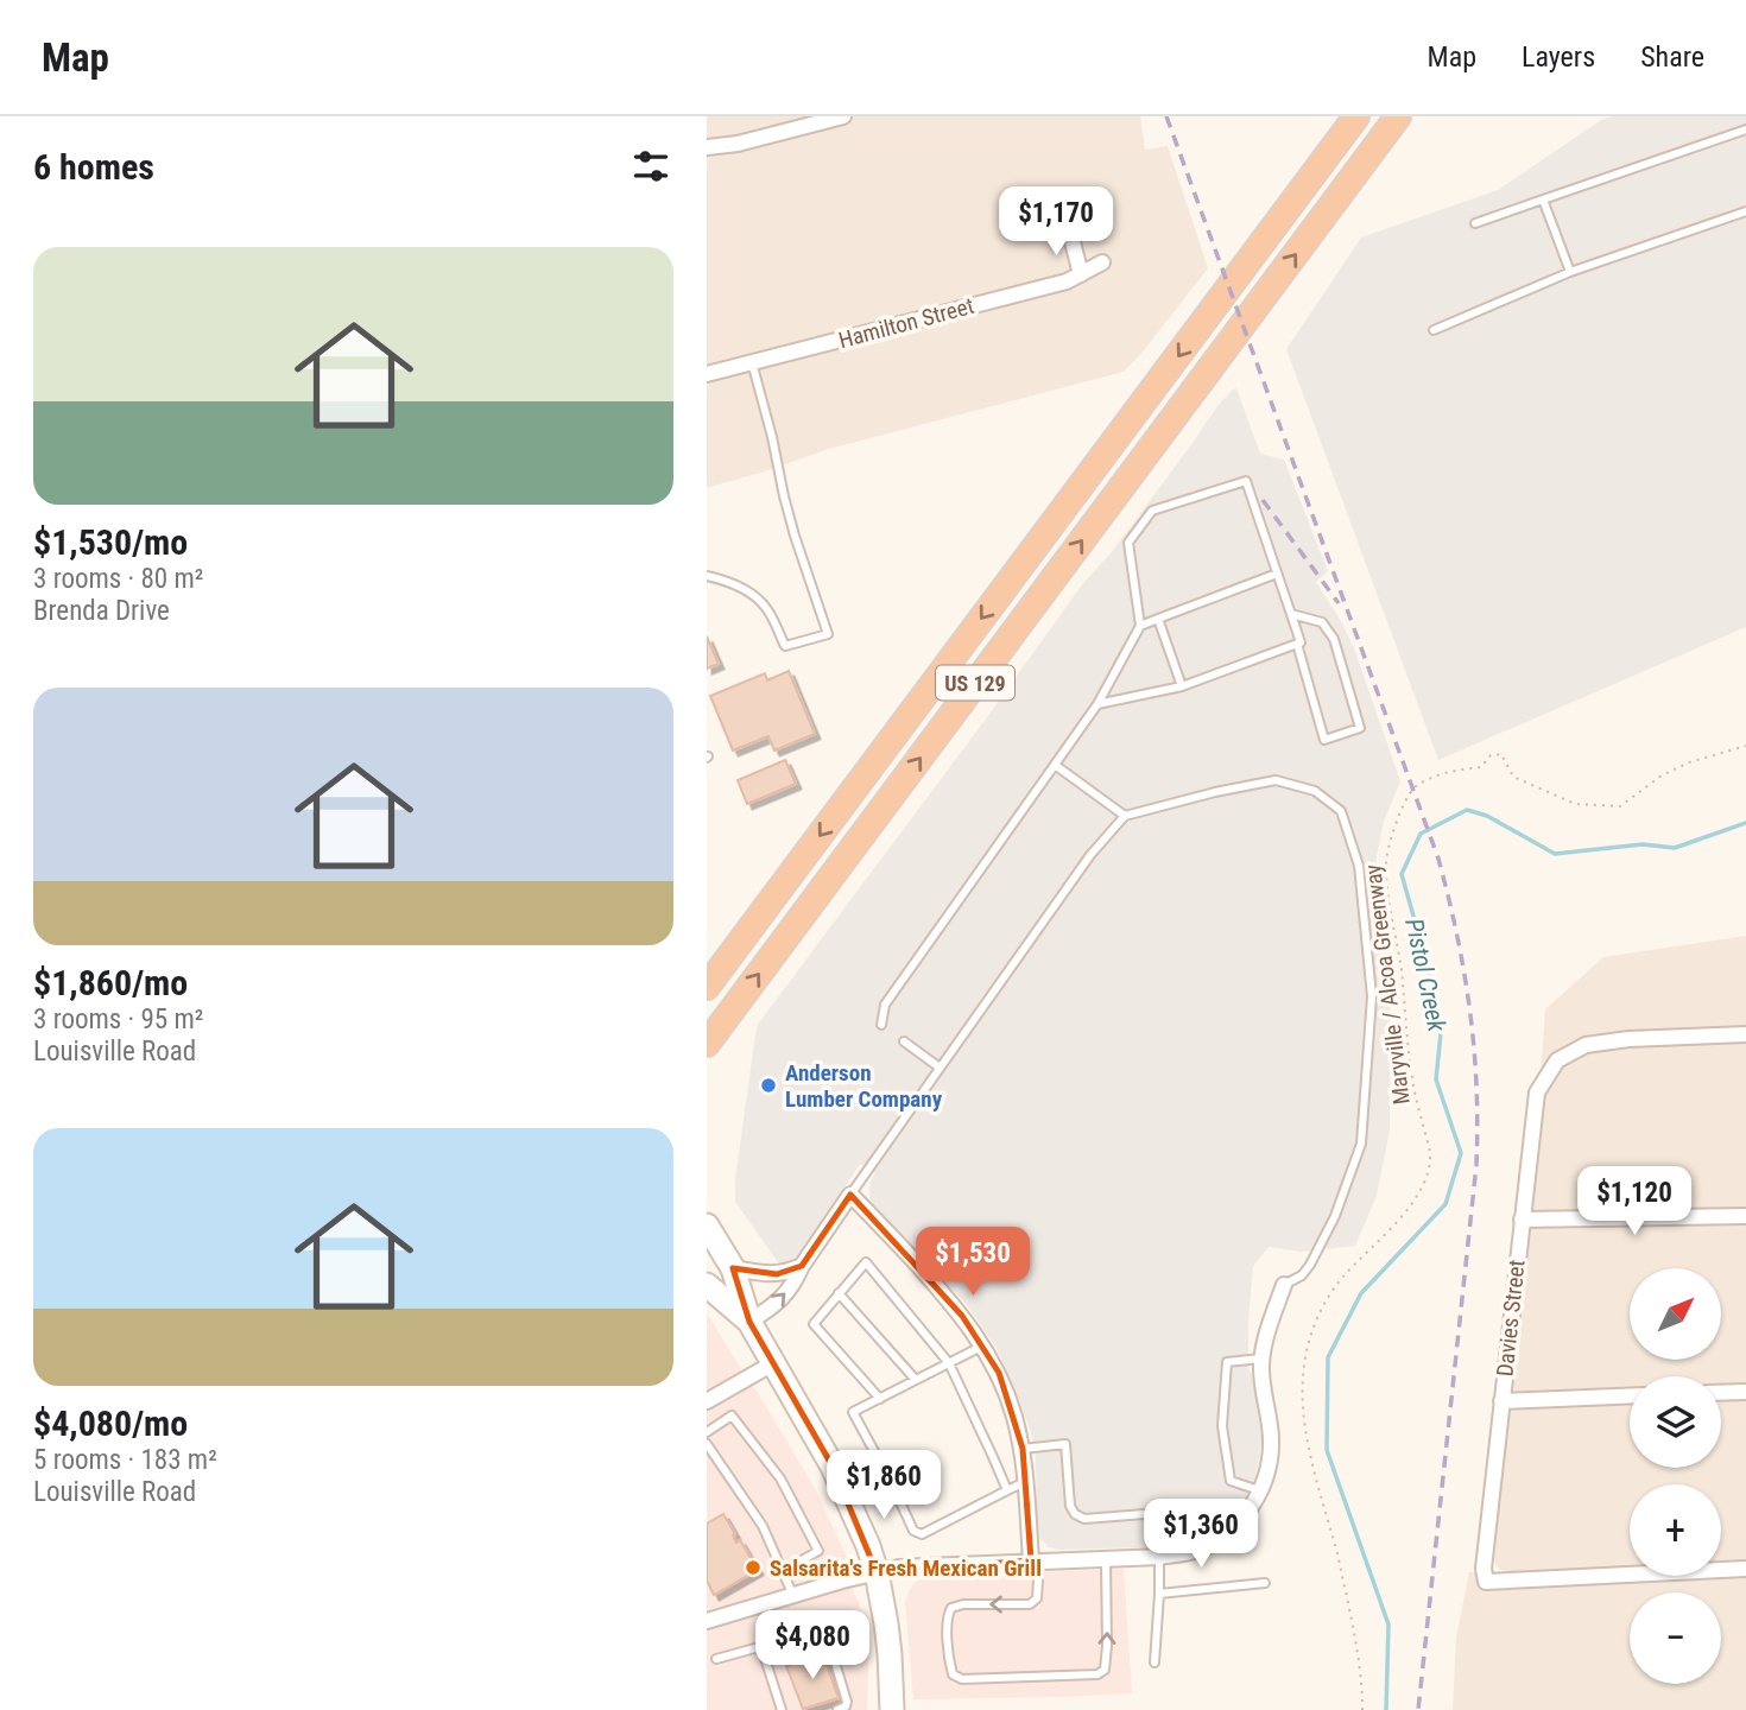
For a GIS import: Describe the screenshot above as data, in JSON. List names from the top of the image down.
{
  "streets": {
    "highway": ["US 129"],
    "street": ["Hamilton Street", "Davies Street"],
    "path": ["Maryville / Alcoa Greenway"]
  },
  "water": ["Pistol Creek"],
  "places": ["Anderson Lumber Company", "Salsarita's Fresh Mexican Grill"],
  "north": "top right",
  "page": {
    "header": "Map",
    "nav": ["Map", "Layers", "Share"],
    "heading": "6 homes",
    "price": [
      "$1,170",
      "$1,120",
      "$1,530",
      "$1,860",
      "$1,360",
      "$4,080"
    ],
    "list": [
      {
        "name": "$1,530/mo",
        "note": "3 rooms · 80 m² · Brenda Drive"
      },
      {
        "name": "$1,860/mo",
        "note": "3 rooms · 95 m² · Louisville Road"
      },
      {
        "name": "$4,080/mo",
        "note": "5 rooms · 183 m² · Louisville Road"
      }
    ],
    "map_buttons": ["+", "−"]
  }
}
